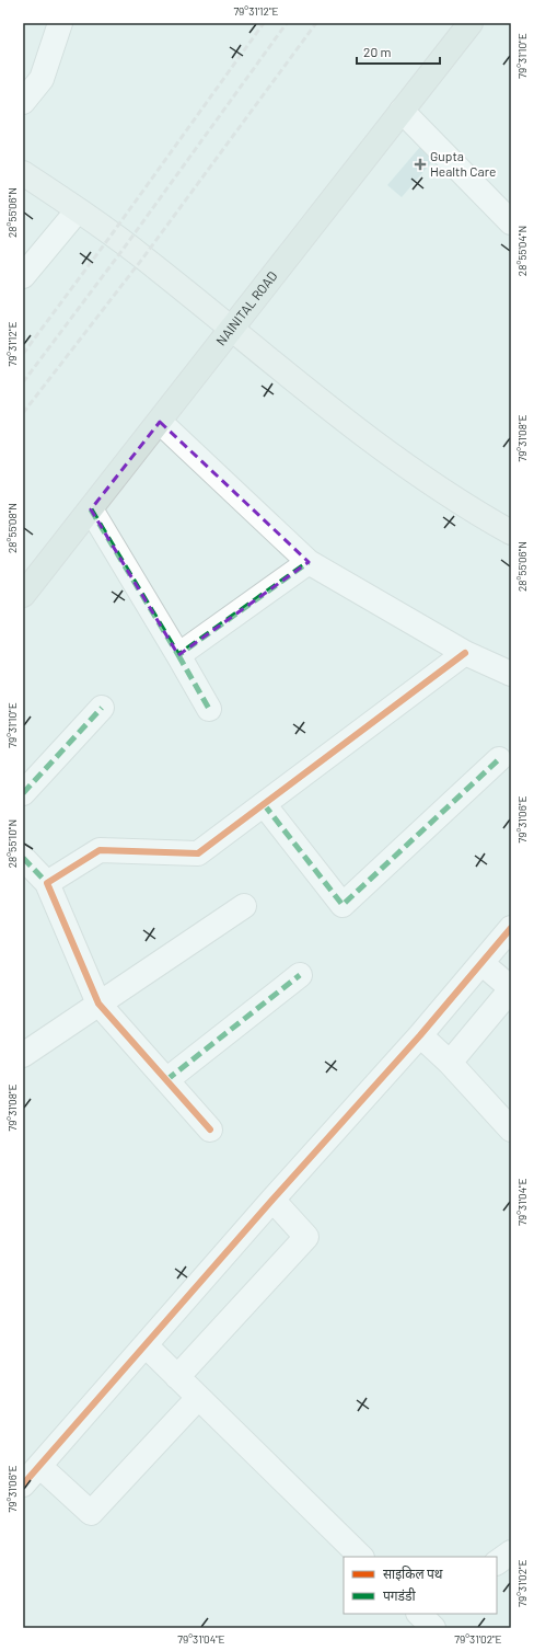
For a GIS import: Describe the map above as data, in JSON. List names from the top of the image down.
{
  "streets": {
    "main road": ["NAINITAL ROAD"]
  },
  "places": {
    "health": ["Gupta Health Care"]
  },
  "legend": ["साइकिल पथ", "पगडंडी"],
  "scale_bar": "20 m",
  "coordinates": [
    "79°31'12\"E",
    "79°31'10\"E",
    "28°55'06\"N",
    "28°55'04\"N",
    "79°31'08\"E",
    "28°55'08\"N",
    "79°31'06\"E",
    "28°55'10\"N",
    "79°31'04\"E",
    "79°31'02\"E"
  ]
}
